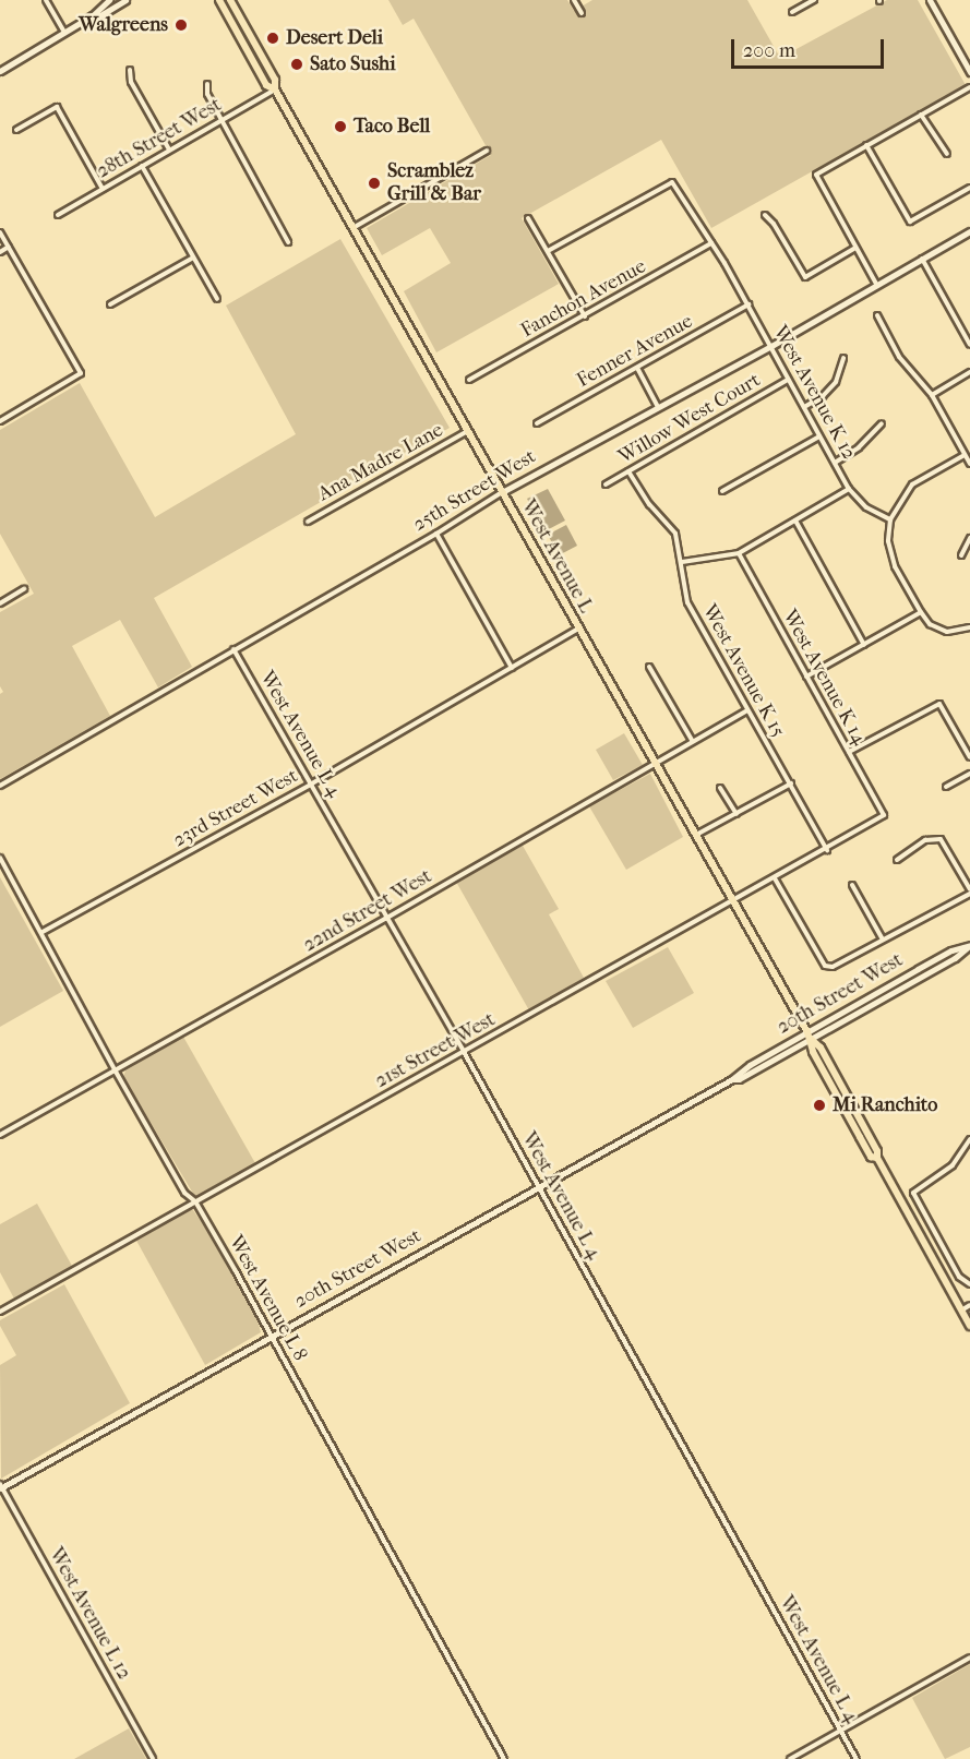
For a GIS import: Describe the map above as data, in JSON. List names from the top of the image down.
{
  "streets": {
    "main road": ["25th Street West", "West Avenue L", "20th Street West"],
    "street": [
      "28th Street West",
      "Fanchon Avenue",
      "Fenner Avenue",
      "West Avenue K 12",
      "Willow West Court",
      "Ana Madre Lane",
      "West Avenue K 15",
      "West Avenue K 14",
      "West Avenue L 4",
      "23rd Street West",
      "22nd Street West",
      "21st Street West",
      "West Avenue L 8",
      "West Avenue L 12"
    ]
  },
  "crossings": [
    ["28th Street West", "West Avenue L"],
    ["Fanchon Avenue", "West Avenue K 12"],
    ["Fenner Avenue", "West Avenue K 12"],
    ["West Avenue K 12", "Willow West Court"],
    ["West Avenue K 12", "25th Street West"],
    ["Willow West Court", "West Avenue K 15"],
    ["Ana Madre Lane", "West Avenue L"],
    ["25th Street West", "West Avenue L"],
    ["25th Street West", "West Avenue L 4"],
    ["West Avenue L", "23rd Street West"],
    ["West Avenue L", "22nd Street West"],
    ["West Avenue L", "20th Street West"],
    ["West Avenue L", "21st Street West"],
    ["West Avenue K 15", "22nd Street West"],
    ["West Avenue K 15", "21st Street West"],
    ["West Avenue K 14", "21st Street West"],
    ["West Avenue L 4", "23rd Street West"],
    ["West Avenue L 4", "22nd Street West"],
    ["West Avenue L 4", "20th Street West"],
    ["West Avenue L 4", "21st Street West"],
    ["23rd Street West", "West Avenue L 8"],
    ["22nd Street West", "West Avenue L 8"],
    ["20th Street West", "West Avenue L 8"],
    ["20th Street West", "West Avenue L 12"],
    ["21st Street West", "West Avenue L 8"]
  ],
  "places": [
    "Walgreens",
    "Desert Deli",
    "Sato Sushi",
    "Taco Bell",
    "Scramblez Grill & Bar",
    "Mi Ranchito"
  ],
  "scale_bar": "200 m"
}
